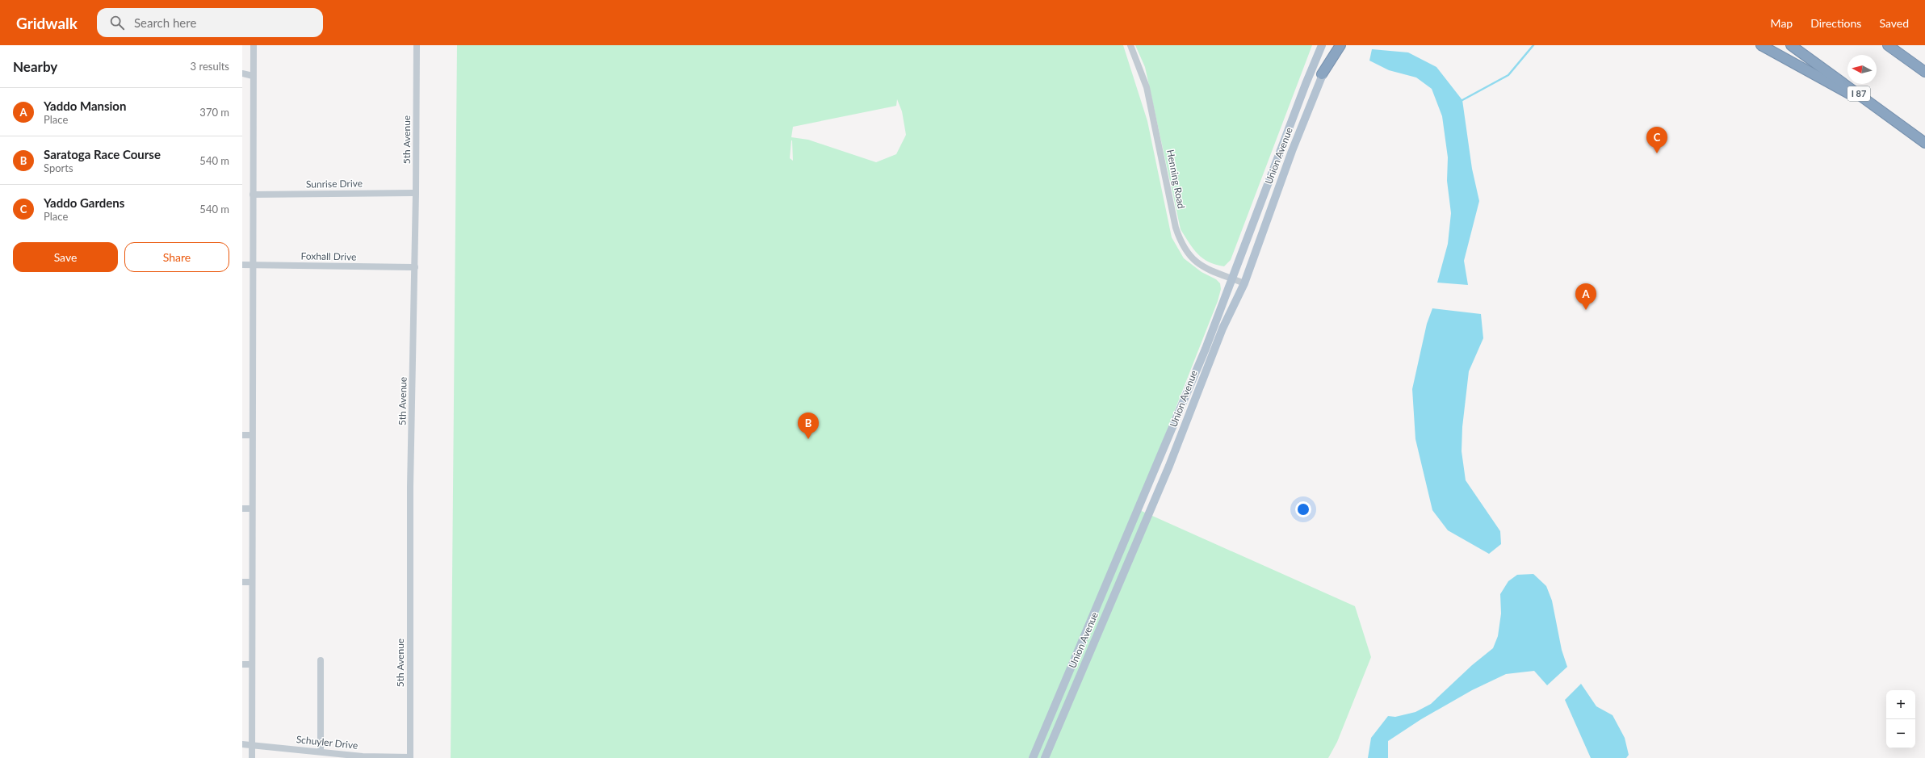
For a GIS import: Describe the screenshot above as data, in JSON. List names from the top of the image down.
{
  "streets": {
    "highway": ["I 87"],
    "main road": ["Union Avenue"],
    "street": [
      "5th Avenue",
      "Henning Road",
      "Sunrise Drive",
      "Foxhall Drive",
      "Schuyler Drive"
    ]
  },
  "crossings": [
    ["5th Avenue", "Sunrise Drive"],
    ["5th Avenue", "Foxhall Drive"],
    ["5th Avenue", "Schuyler Drive"],
    ["Union Avenue", "Henning Road"]
  ],
  "north": "left",
  "page": {
    "header": "Gridwalk",
    "search": "Search here",
    "nav": ["Map", "Directions", "Saved"],
    "heading": ["Nearby", "3 results"],
    "list": [
      {
        "mark": "A",
        "name": "Yaddo Mansion",
        "note": "Place",
        "value": "370 m"
      },
      {
        "mark": "B",
        "name": "Saratoga Race Course",
        "note": "Sports",
        "value": "540 m"
      },
      {
        "mark": "C",
        "name": "Yaddo Gardens",
        "note": "Place",
        "value": "540 m"
      }
    ],
    "pins": ["C", "A", "B"],
    "buttons": ["Save", "Share"],
    "map_buttons": ["+", "−"]
  }
}
